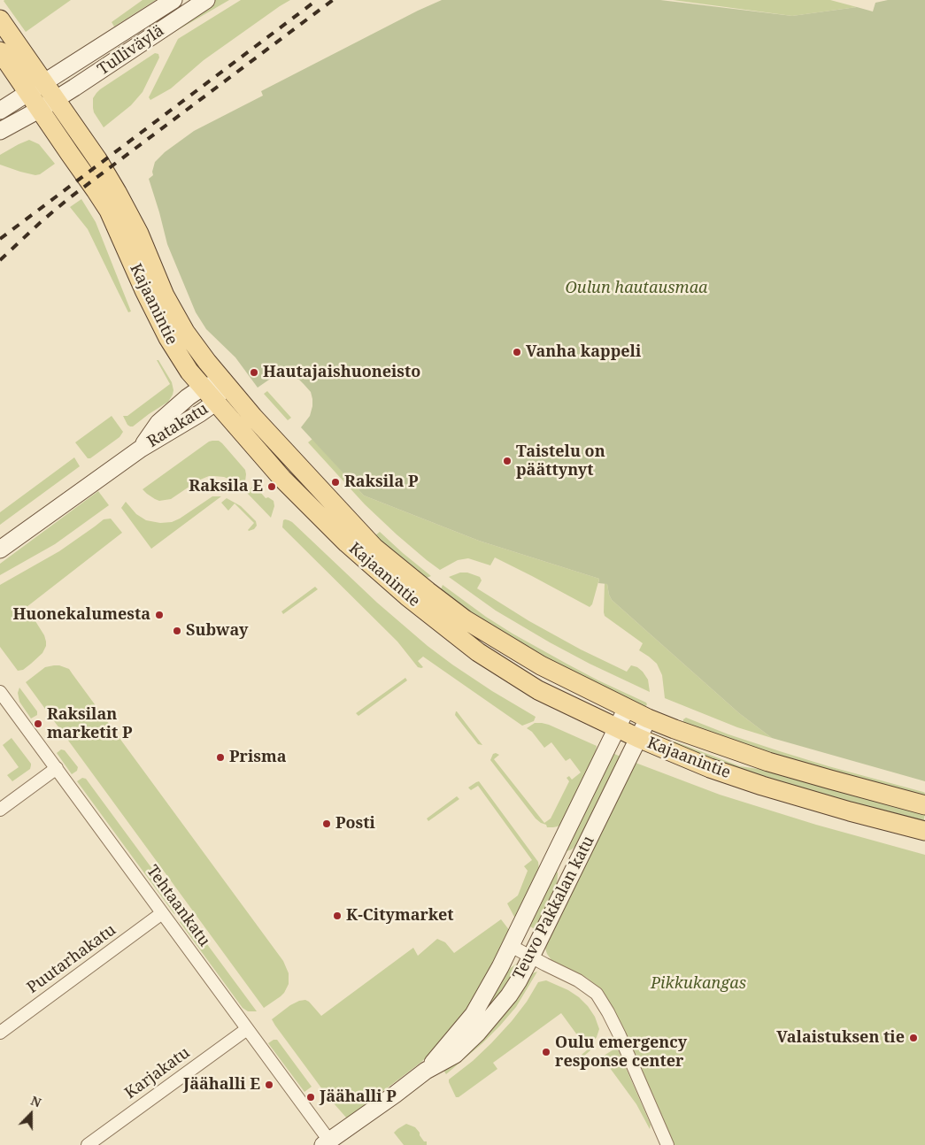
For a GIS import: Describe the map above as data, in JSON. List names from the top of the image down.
{
  "streets": {
    "main road": ["Kajaanintie"],
    "street": [
      "Tulliväylä",
      "Ratakatu",
      "Tehtaankatu",
      "Teuvo Pakkalan katu",
      "Puutarhakatu",
      "Karjakatu"
    ]
  },
  "crossings": [
    ["Tulliväylä", "Kajaanintie"],
    ["Kajaanintie", "Ratakatu"],
    ["Kajaanintie", "Teuvo Pakkalan katu"],
    ["Tehtaankatu", "Teuvo Pakkalan katu"],
    ["Tehtaankatu", "Puutarhakatu"],
    ["Tehtaankatu", "Karjakatu"]
  ],
  "parks": ["Oulun hautausmaa", "Pikkukangas"],
  "places": [
    "Vanha kappeli",
    "Hautajaishuoneisto",
    "Taistelu on päättynyt",
    "Raksila P",
    "Raksila E",
    "Huonekalumesta",
    "Subway",
    "Raksilan marketit P",
    "Prisma",
    "Posti",
    "K-Citymarket",
    "Valaistuksen tie",
    "Oulu emergency response center",
    "Jäähalli E",
    "Jäähalli P"
  ],
  "north": "top"
}
